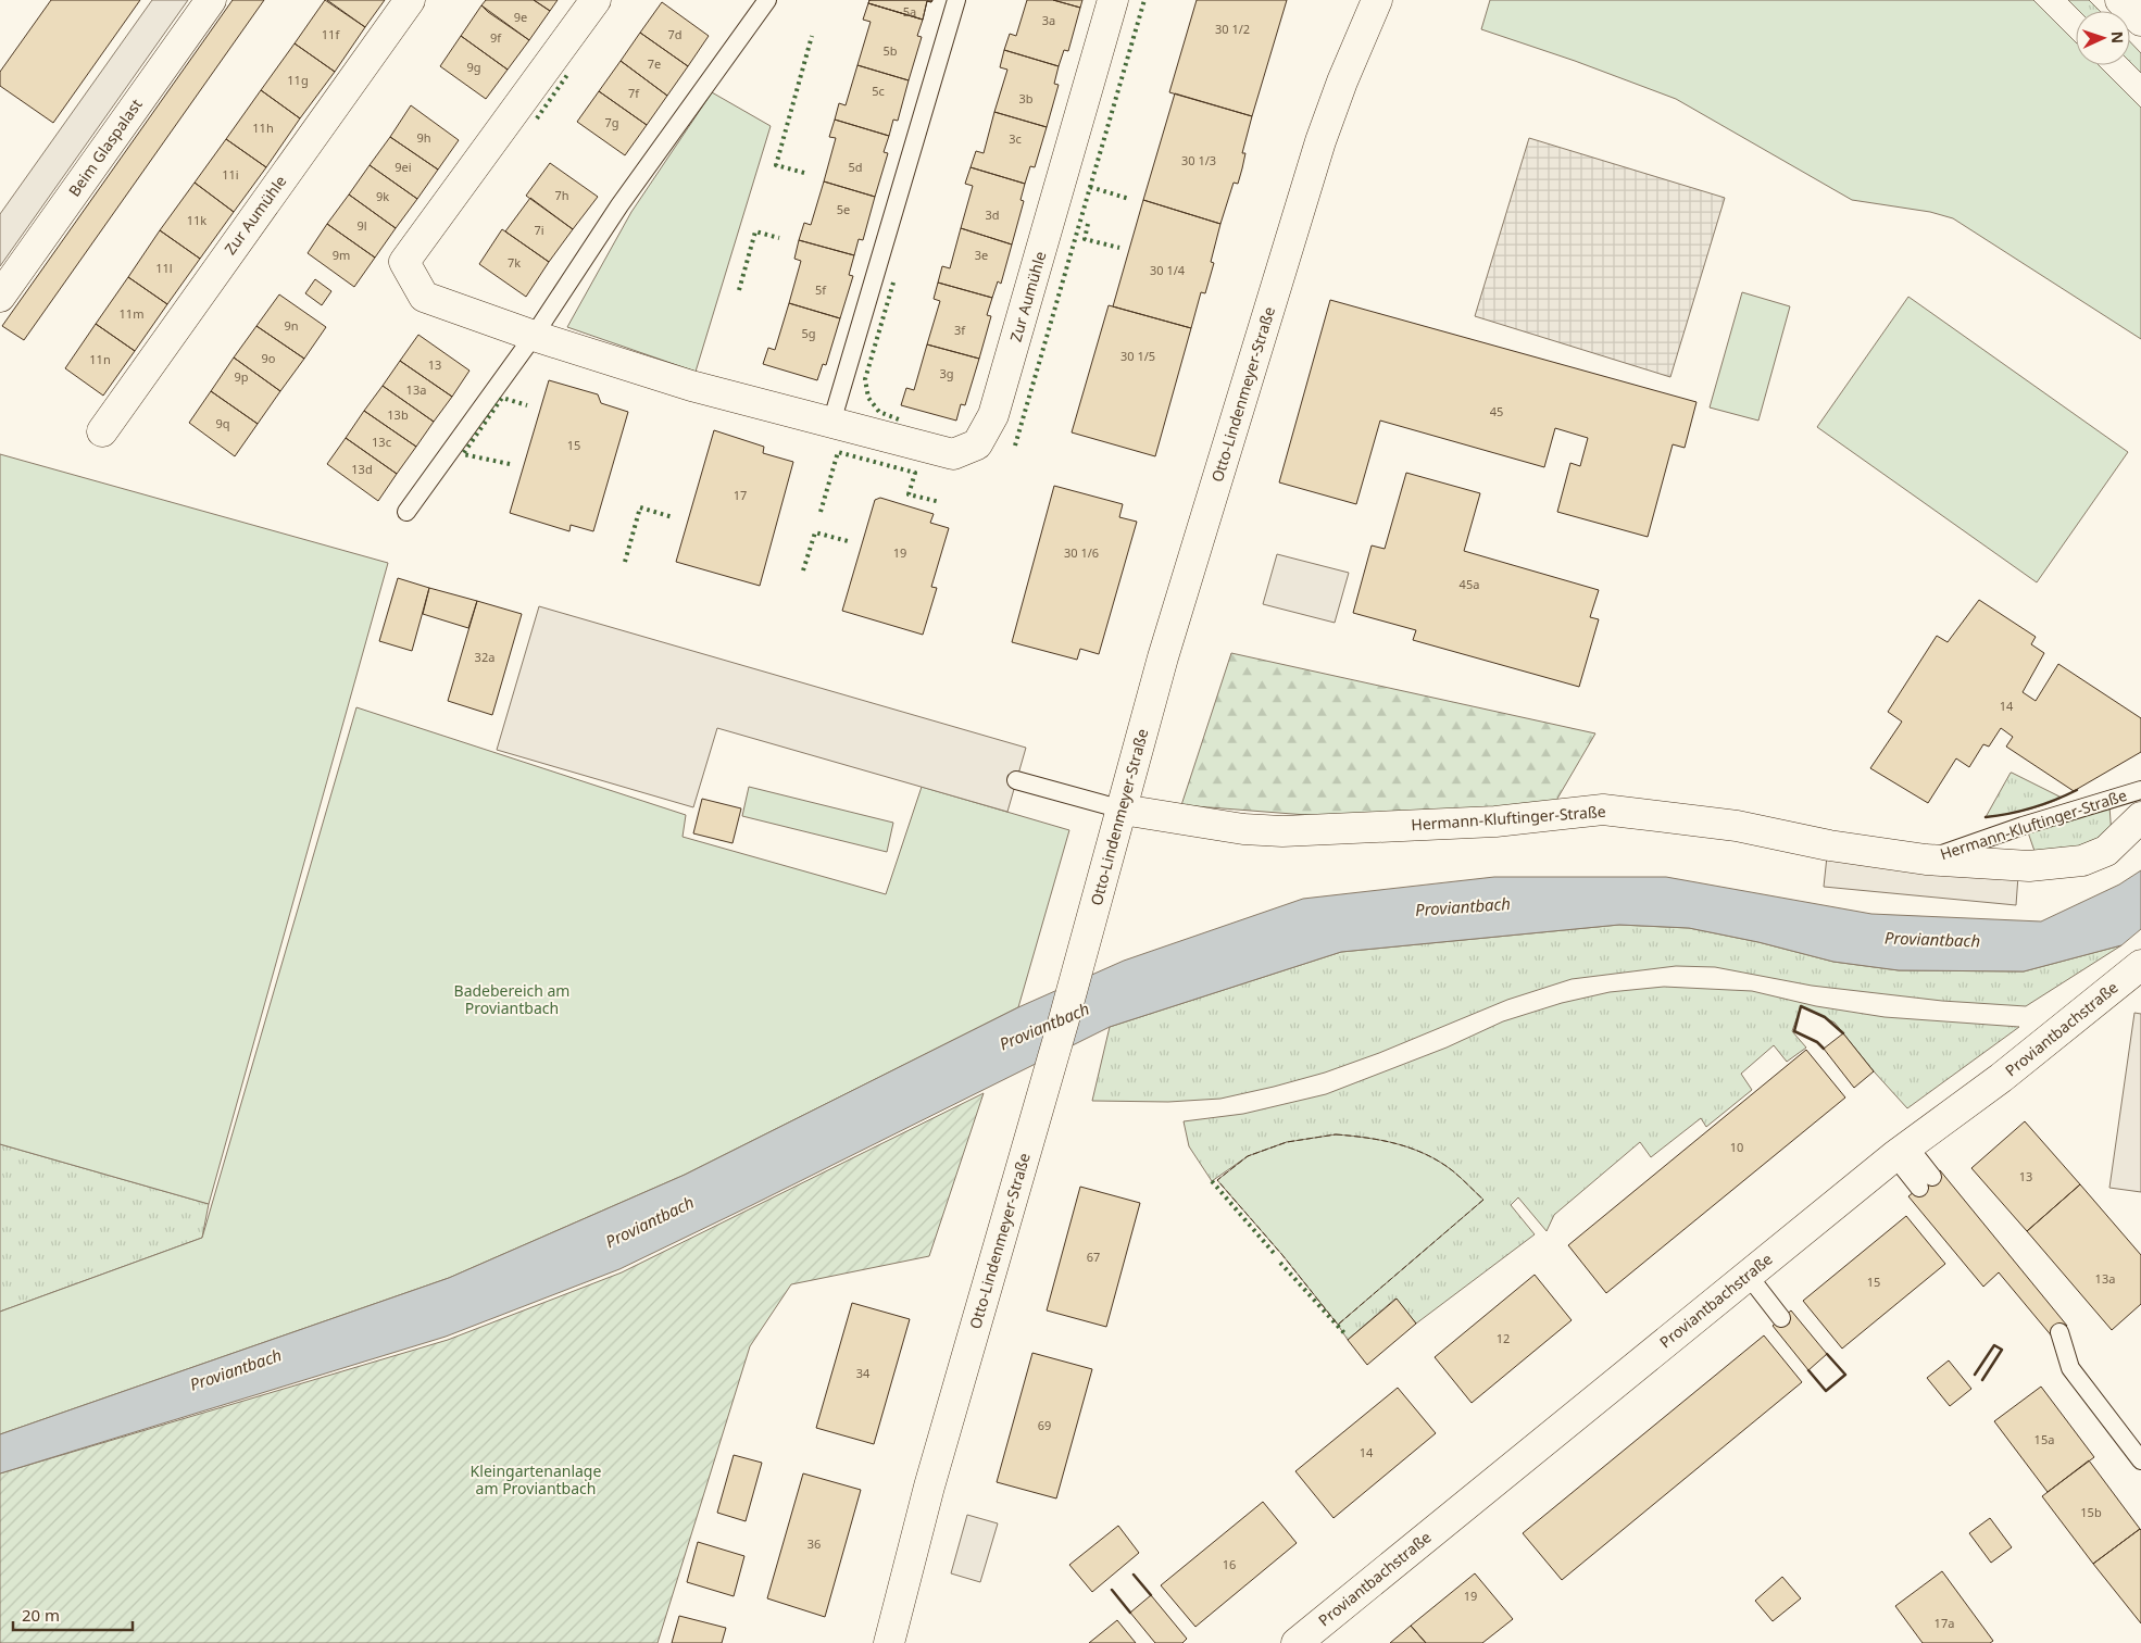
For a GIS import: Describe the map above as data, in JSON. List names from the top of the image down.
{
  "streets": {
    "street": [
      "Beim Glaspalast",
      "Zur Aumühle",
      "Otto-Lindenmeyer-Straße",
      "Hermann-Kluftinger-Straße",
      "Proviantbachstraße"
    ]
  },
  "crossings": [
    ["Otto-Lindenmeyer-Straße", "Hermann-Kluftinger-Straße"]
  ],
  "water": ["Proviantbach"],
  "parks": ["Badebereich am Proviantbach", "Kleingartenanlage am Proviantbach"],
  "house_numbers": [
    "5a",
    "9e",
    "3a",
    "30 1/2",
    "11f",
    "7d",
    "9f",
    "5b",
    "7e",
    "9g",
    "11g",
    "5c",
    "7f",
    "3b",
    "7g",
    "11h",
    "9h",
    "3c",
    "30 1/3",
    "9ei",
    "5d",
    "11i",
    "7h",
    "9k",
    "5e",
    "3d",
    "11k",
    "9l",
    "7i",
    "9m",
    "3e",
    "7k",
    "11l",
    "30 1/4",
    "5f",
    "11m",
    "9n",
    "3f",
    "5g",
    "30 1/5",
    "9o",
    "11n",
    "13",
    "3g",
    "9p",
    "13a",
    "45",
    "13b",
    "9q",
    "13c",
    "15",
    "13d",
    "17",
    "19",
    "30 1/6",
    "45a",
    "32a",
    "14",
    "10",
    "13",
    "67",
    "13a",
    "15",
    "12",
    "34",
    "69",
    "15a",
    "14",
    "15b",
    "36",
    "16",
    "19",
    "17a"
  ],
  "scale_bar": "20 m",
  "north": "right"
}
